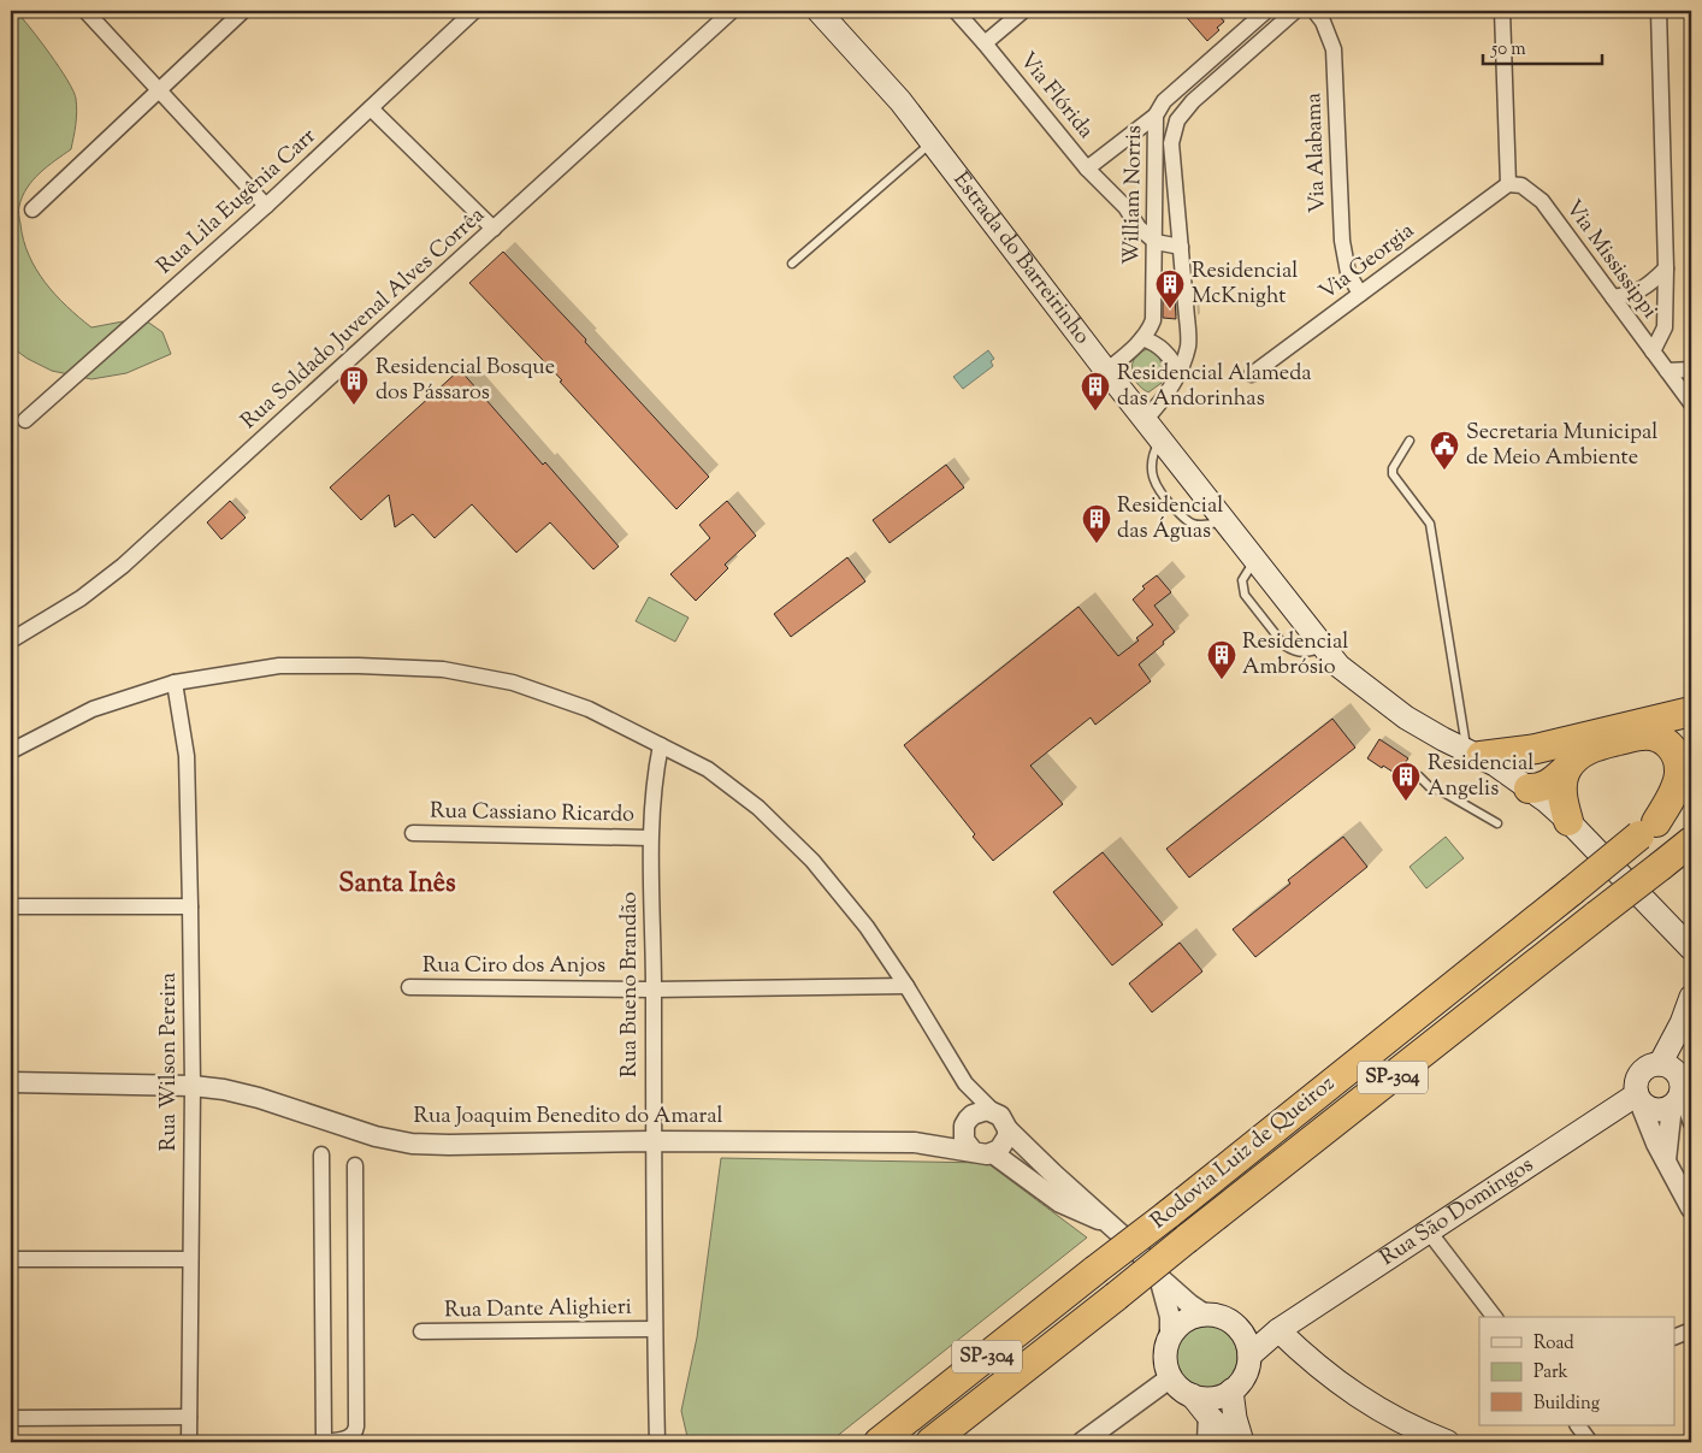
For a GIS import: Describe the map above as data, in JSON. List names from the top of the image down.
{
  "streets": {
    "highway": ["SP-304", "Rodovia Luiz de Queiroz"],
    "main road": ["Estrada do Barreirinho", "Rua São Domingos"],
    "street": [
      "Via Flórida",
      "Via Alabama",
      "William Norris",
      "Rua Lila Eugênia Carr",
      "Via Mississippi",
      "Via Georgia",
      "Rua Soldado Juvenal Alves Corrêa",
      "Rua Cassiano Ricardo",
      "Rua Ciro dos Anjos",
      "Rua Bueno Brandão",
      "Rua Wilson Pereira",
      "Rua Joaquim Benedito do Amaral",
      "Rua Dante Alighieri"
    ]
  },
  "crossings": [
    ["Via Flórida", "William Norris"],
    ["Via Alabama", "Via Georgia"],
    ["William Norris", "Estrada do Barreirinho"],
    ["Via Mississippi", "Via Georgia"],
    ["Rua Cassiano Ricardo", "Rua Bueno Brandão"],
    ["Rua Ciro dos Anjos", "Rua Bueno Brandão"],
    ["Rua Bueno Brandão", "Rua Joaquim Benedito do Amaral"],
    ["Rua Bueno Brandão", "Rua Dante Alighieri"],
    ["Rua Wilson Pereira", "Rua Joaquim Benedito do Amaral"]
  ],
  "districts": ["Santa Inês"],
  "places": {
    "building": [
      "Residencial McKnight",
      "Residencial Bosque dos Pássaros",
      "Residencial Alameda das Andorinhas",
      "Residencial das Águas",
      "Residencial Ambrósio",
      "Residencial Angelis"
    ],
    "public building": ["Secretaria Municipal de Meio Ambiente"]
  },
  "legend": ["Road", "Park", "Building"],
  "scale_bar": "50 m"
}
